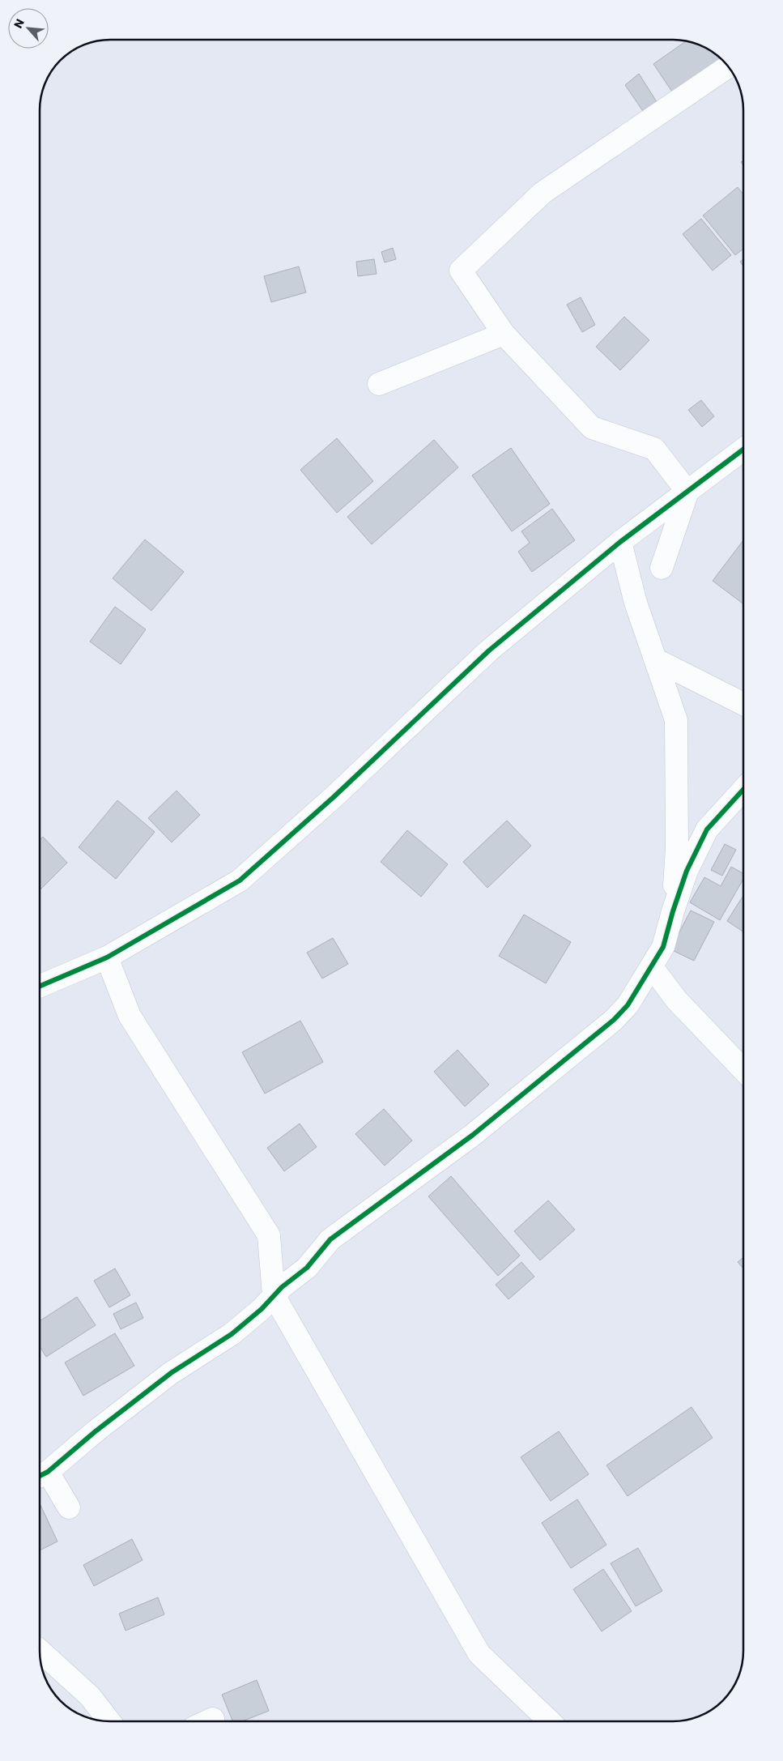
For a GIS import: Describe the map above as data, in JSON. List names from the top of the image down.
{
  "north": "top left"
}
